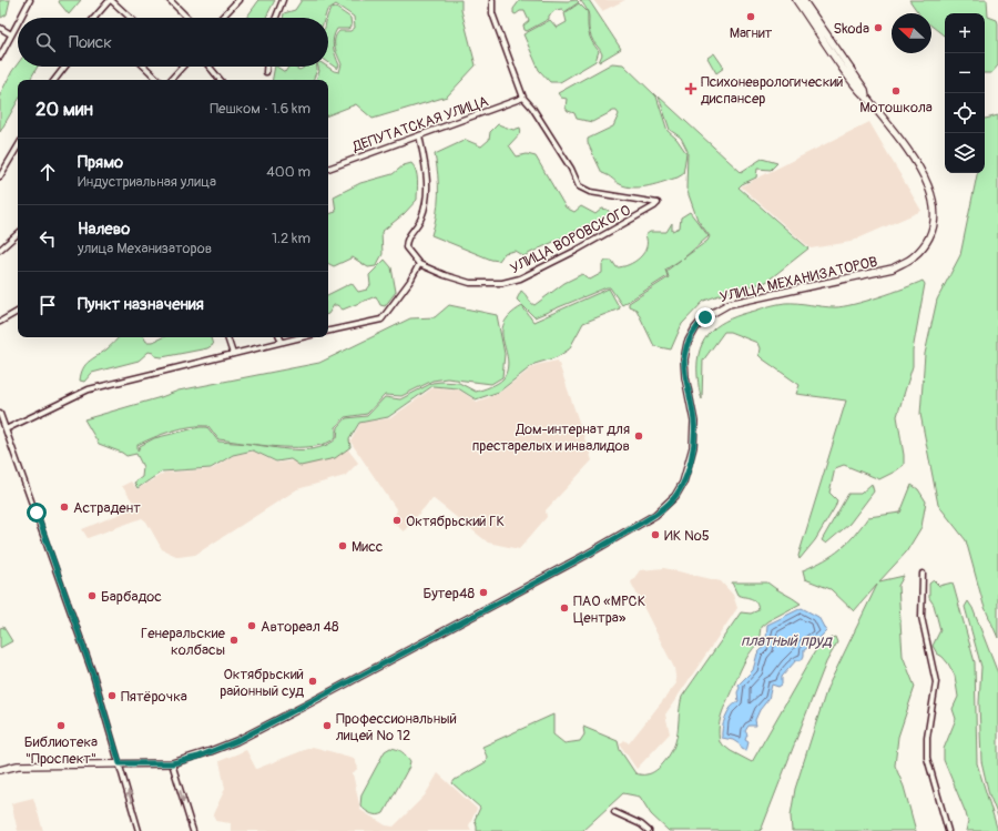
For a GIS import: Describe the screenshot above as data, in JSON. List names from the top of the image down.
{
  "streets": {
    "main road": ["УЛИЦА МЕХАНИЗАТОРОВ"],
    "street": ["ДЕПУТАТСКАЯ УЛИЦА", "УЛИЦА ВОРОВСКОГО"]
  },
  "crossings": [
    ["ДЕПУТАТСКАЯ УЛИЦА", "УЛИЦА ВОРОВСКОГО"]
  ],
  "water": ["платный пруд"],
  "places": {
    "other": [
      "Магнит",
      "Skoda",
      "Мотошкола",
      "Дом-интернат для престарелых и инвалидов",
      "Астрадент",
      "Октябрьский ГК",
      "ИК №5",
      "Мисс",
      "Бутер48",
      "Барбадос",
      "ПАО «МРСК Центра»",
      "Автореал 48",
      "Генеральские колбасы",
      "Октябрьский районный суд",
      "Пятёрочка",
      "Библиотека \"Проспект\"",
      "Профессиональный лицей № 12"
    ],
    "health": ["Психоневрологический диспансер"]
  },
  "north": "left",
  "page": {
    "map_buttons": ["+", "−"],
    "search": "Поиск",
    "heading": ["20 мин", "Пешком · 1.6 km"],
    "list": [
      ["Прямо", "Индустриальная улица", "400 m"],
      ["Налево", "улица Механизаторов", "1.2 km"],
      "Пункт назначения"
    ]
  }
}
